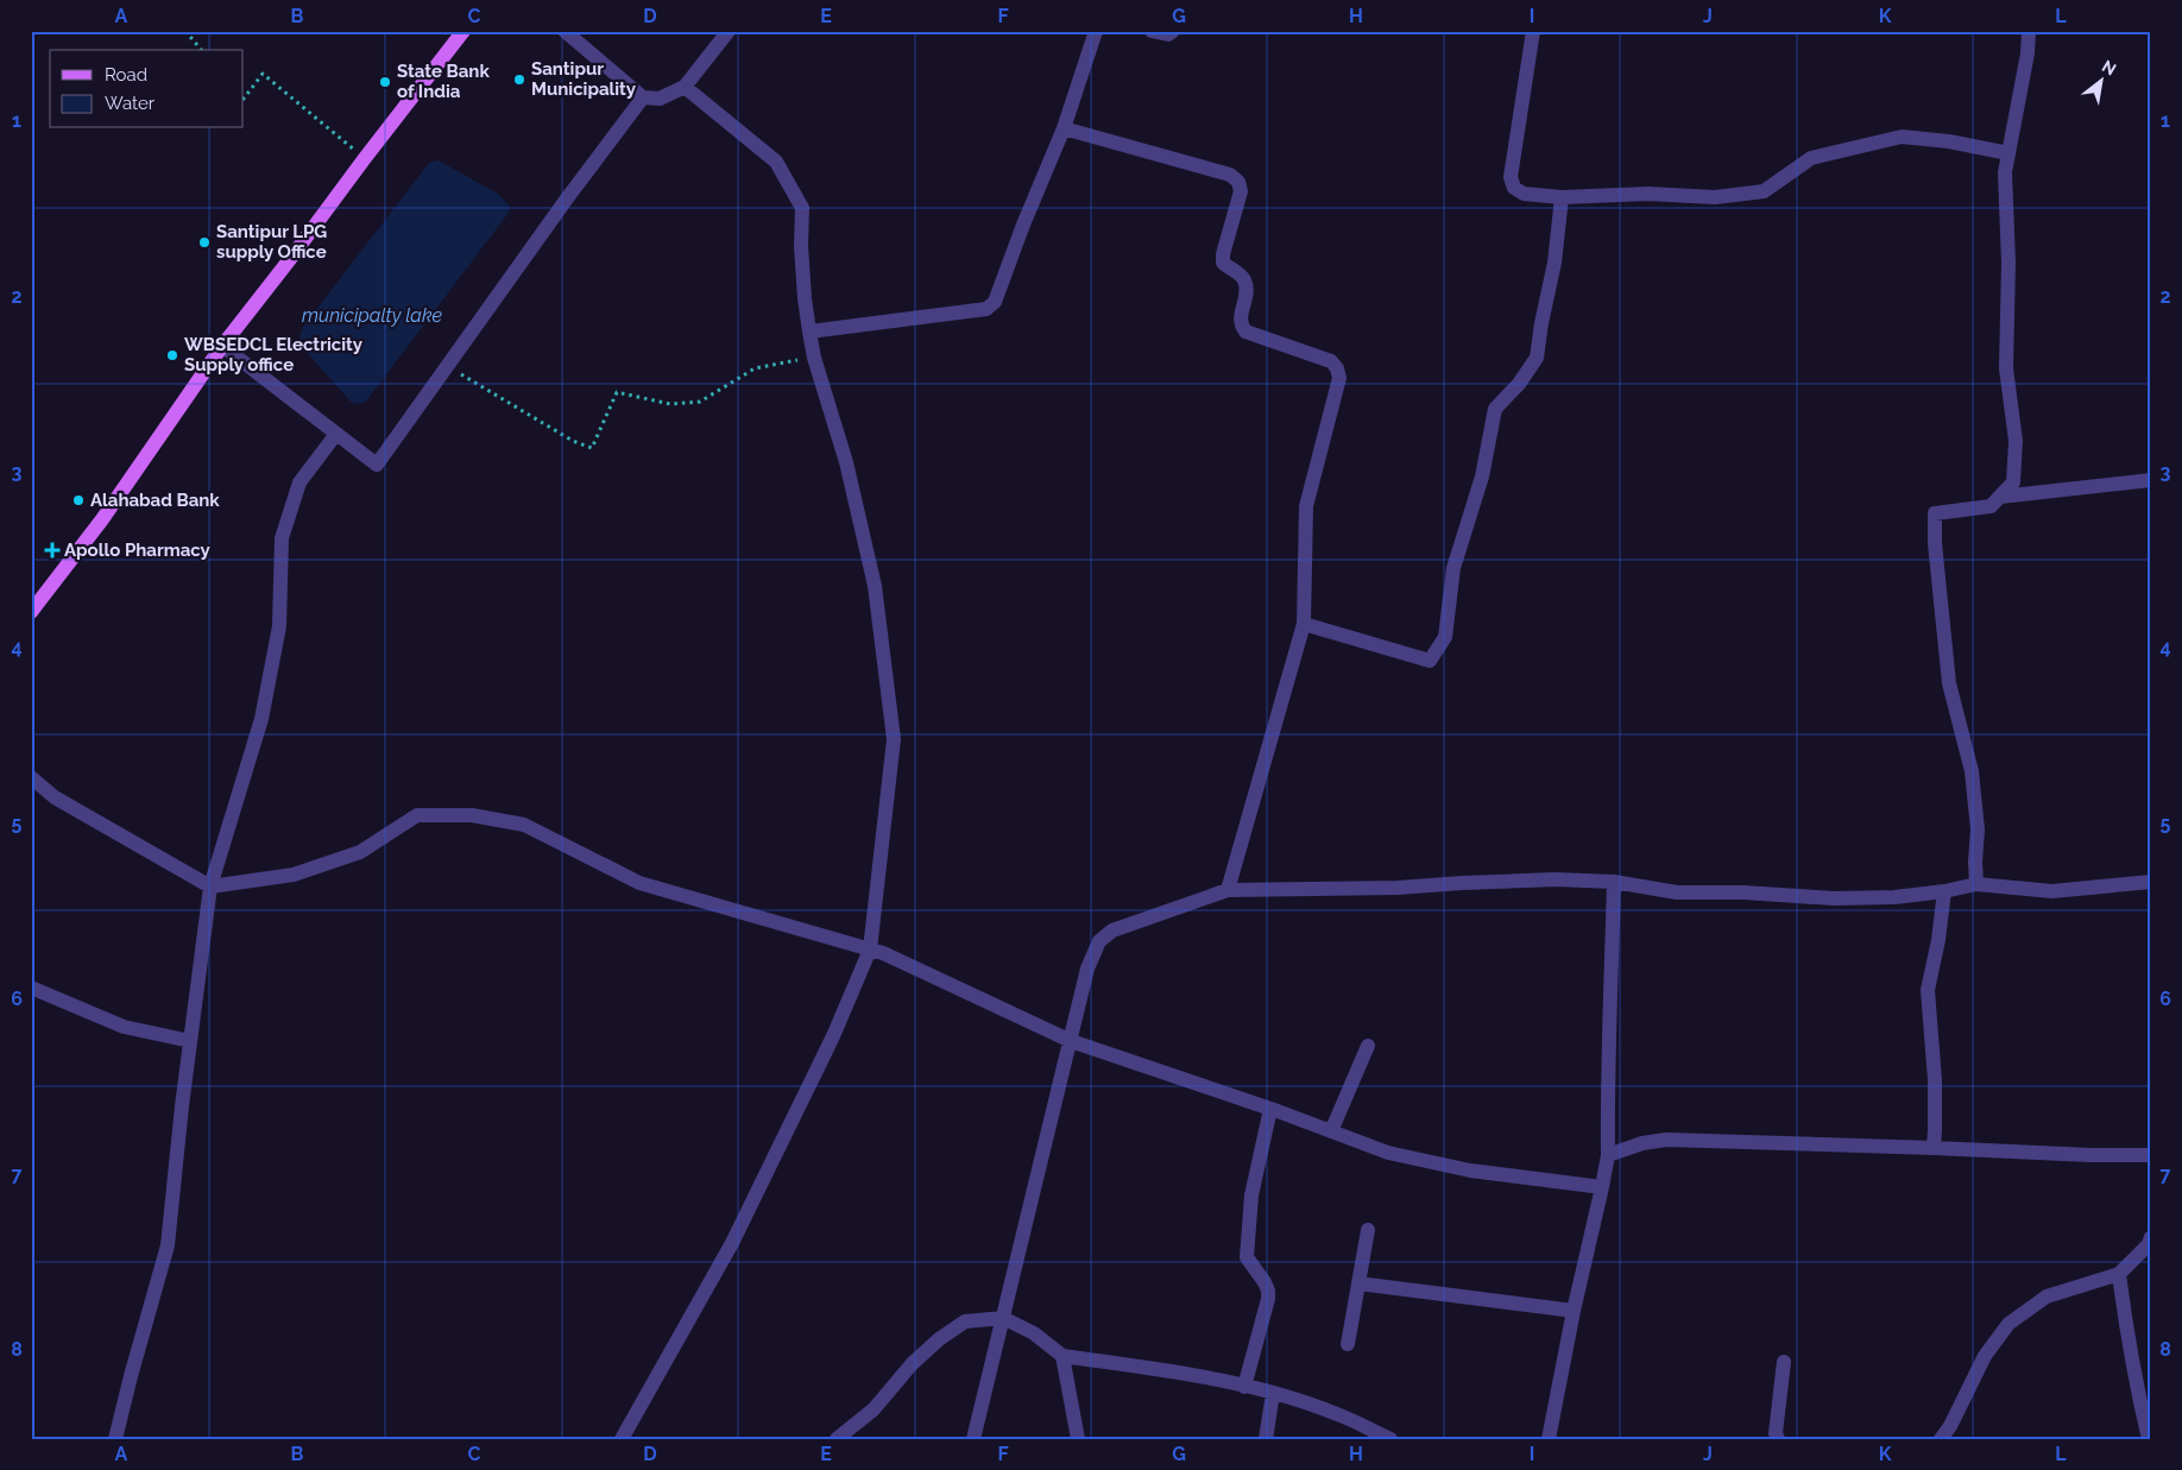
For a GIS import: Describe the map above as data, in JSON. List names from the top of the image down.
{
  "water": ["municipalty lake"],
  "places": {
    "other": [
      "Santipur Municipality",
      "State Bank of India",
      "Santipur LPG supply Office",
      "WBSEDCL Electricity Supply office",
      "Alahabad Bank"
    ],
    "health": ["Apollo Pharmacy"]
  },
  "legend": ["Road", "Water"],
  "north": "top right",
  "grid": {
    "columns": [
      "A",
      "B",
      "C",
      "D",
      "E",
      "F",
      "G",
      "H",
      "I",
      "J",
      "K",
      "L"
    ],
    "rows": [
      "1",
      "2",
      "3",
      "4",
      "5",
      "6",
      "7",
      "8"
    ]
  }
}
